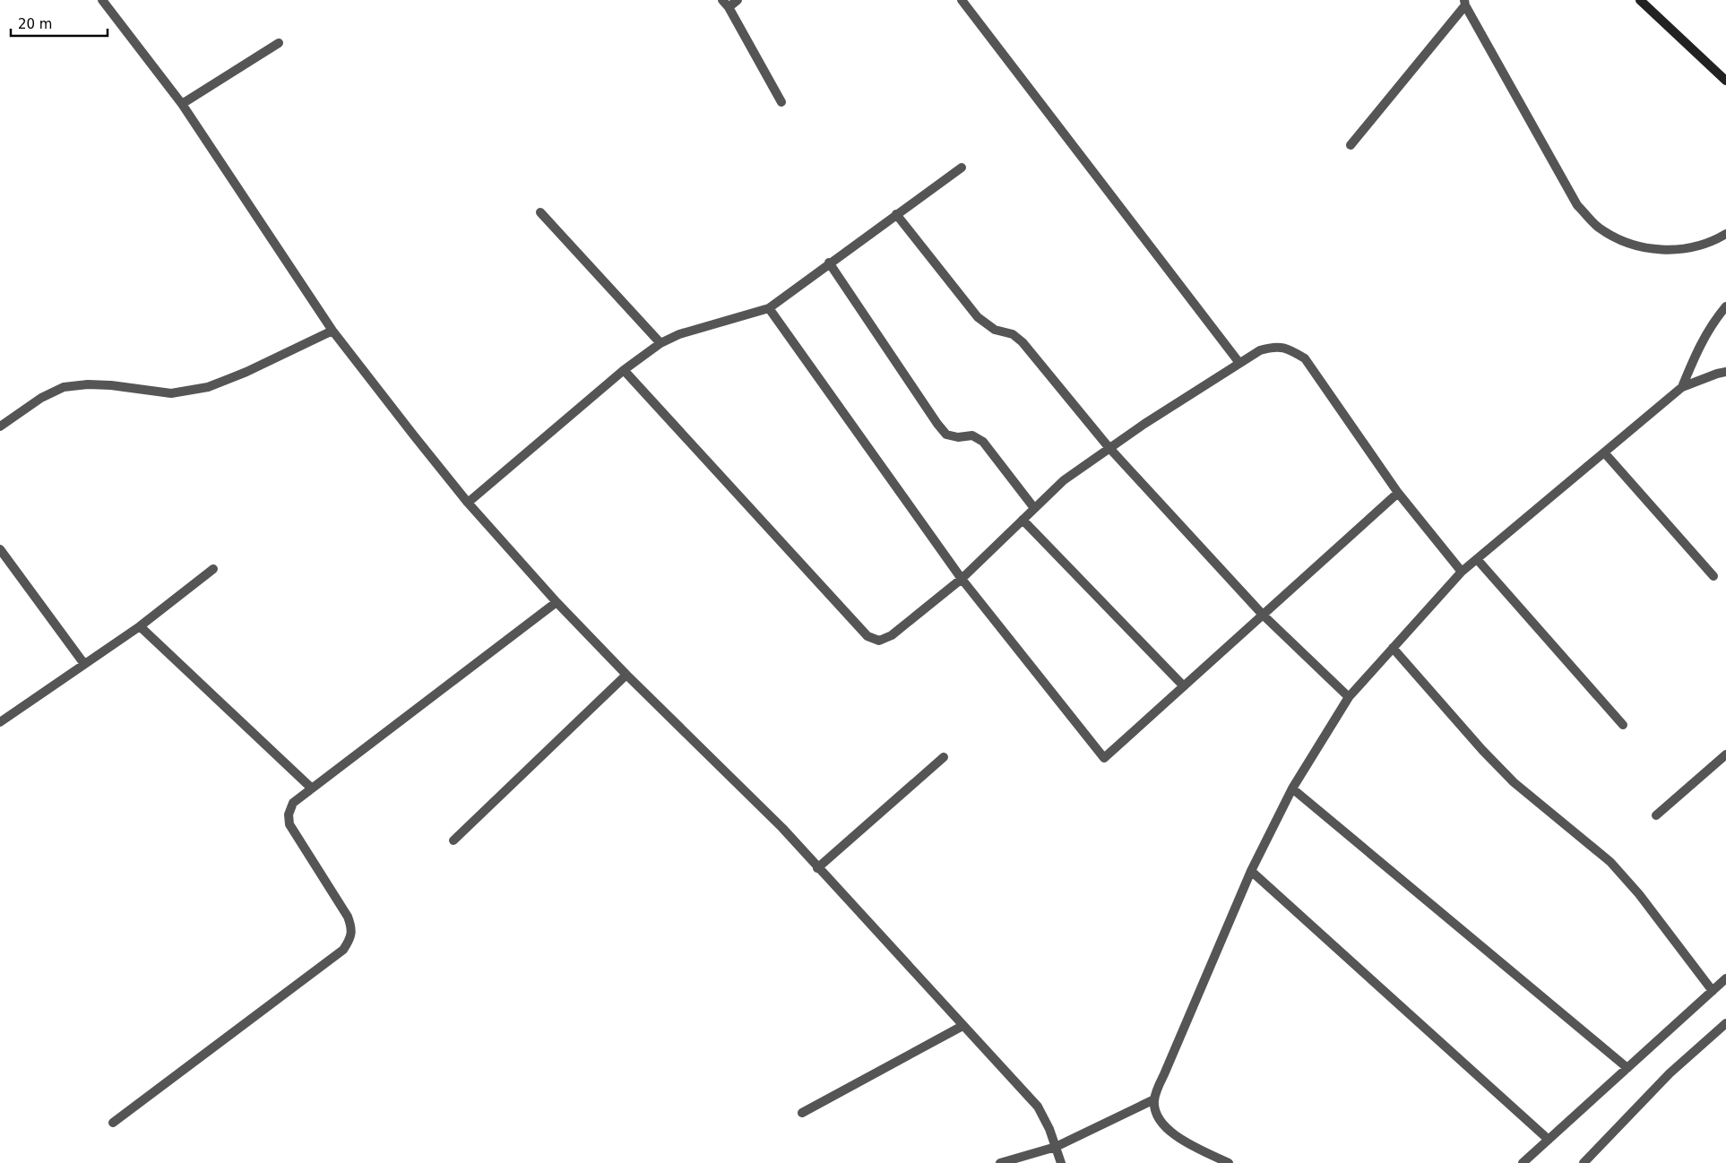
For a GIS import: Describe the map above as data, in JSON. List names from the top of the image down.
{
  "scale_bar": "20 m"
}
